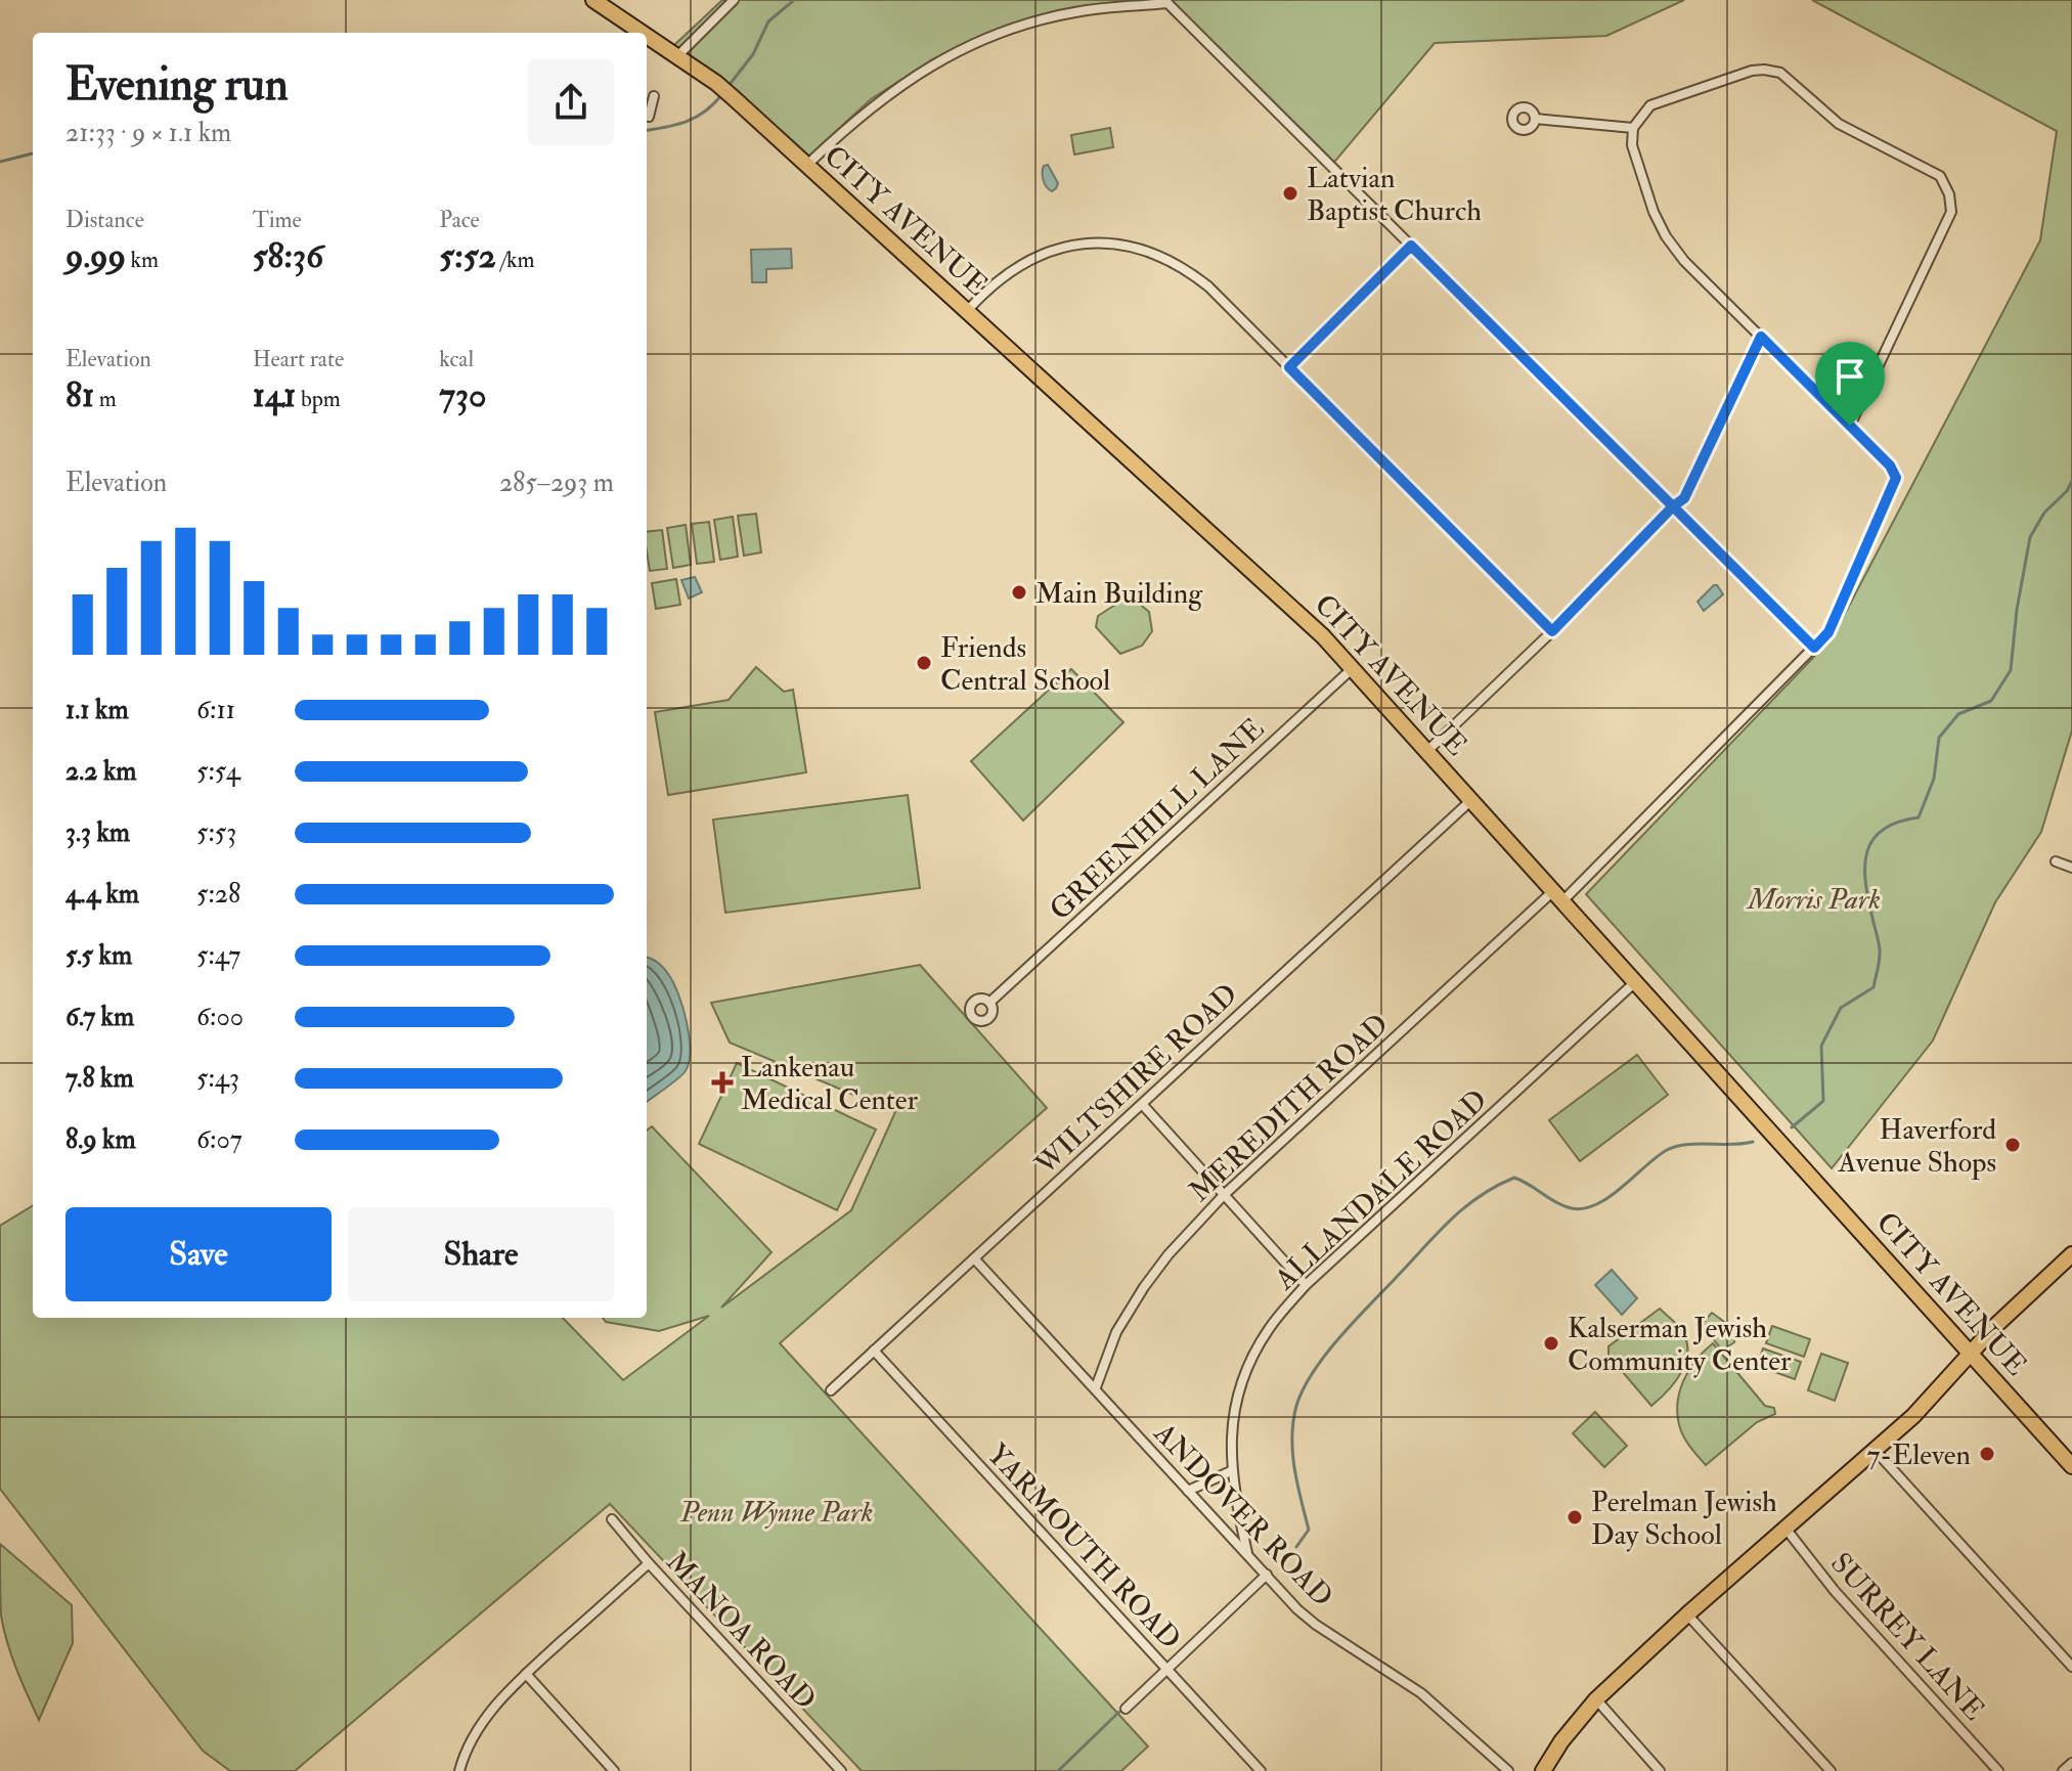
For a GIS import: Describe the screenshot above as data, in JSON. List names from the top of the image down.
{
  "streets": {
    "main road": ["CITY AVENUE"],
    "street": [
      "GREENHILL LANE",
      "WILTSHIRE ROAD",
      "MEREDITH ROAD",
      "ALLANDALE ROAD",
      "ANDOVER ROAD",
      "YARMOUTH ROAD",
      "MANOA ROAD",
      "SURREY LANE"
    ]
  },
  "crossings": [
    ["CITY AVENUE", "GREENHILL LANE"],
    ["CITY AVENUE", "WILTSHIRE ROAD"],
    ["CITY AVENUE", "MEREDITH ROAD"],
    ["CITY AVENUE", "ALLANDALE ROAD"],
    ["WILTSHIRE ROAD", "ANDOVER ROAD"],
    ["WILTSHIRE ROAD", "YARMOUTH ROAD"],
    ["MEREDITH ROAD", "ANDOVER ROAD"],
    ["ALLANDALE ROAD", "ANDOVER ROAD"]
  ],
  "parks": ["Morris Park", "Penn Wynne Park"],
  "places": {
    "other": [
      "Latvian Baptist Church",
      "Main Building",
      "Friends Central School",
      "Haverford Avenue Shops",
      "Kalserman Jewish Community Center",
      "7-Eleven",
      "Perelman Jewish Day School"
    ],
    "health": ["Lankenau Medical Center"]
  },
  "page": {
    "heading": ["Evening run", "21:33 · 9 × 1.1 km"],
    "stats": [
      ["Distance", "9.99 km"],
      ["Time", "58:36"],
      ["Pace", "5:52 /km"],
      ["Elevation", "81 m"],
      ["Heart rate", "141 bpm"],
      ["kcal", "730"]
    ],
    "chart": ["Elevation", "285–293 m"],
    "list": [
      {
        "name": "1.1 km",
        "note": "6:11"
      },
      {
        "name": "2.2 km",
        "note": "5:54"
      },
      {
        "name": "3.3 km",
        "note": "5:53"
      },
      {
        "name": "4.4 km",
        "note": "5:28"
      },
      {
        "name": "5.5 km",
        "note": "5:47"
      },
      {
        "name": "6.7 km",
        "note": "6:00"
      },
      {
        "name": "7.8 km",
        "note": "5:43"
      },
      {
        "name": "8.9 km",
        "note": "6:07"
      }
    ],
    "buttons": ["Save", "Share"]
  }
}
